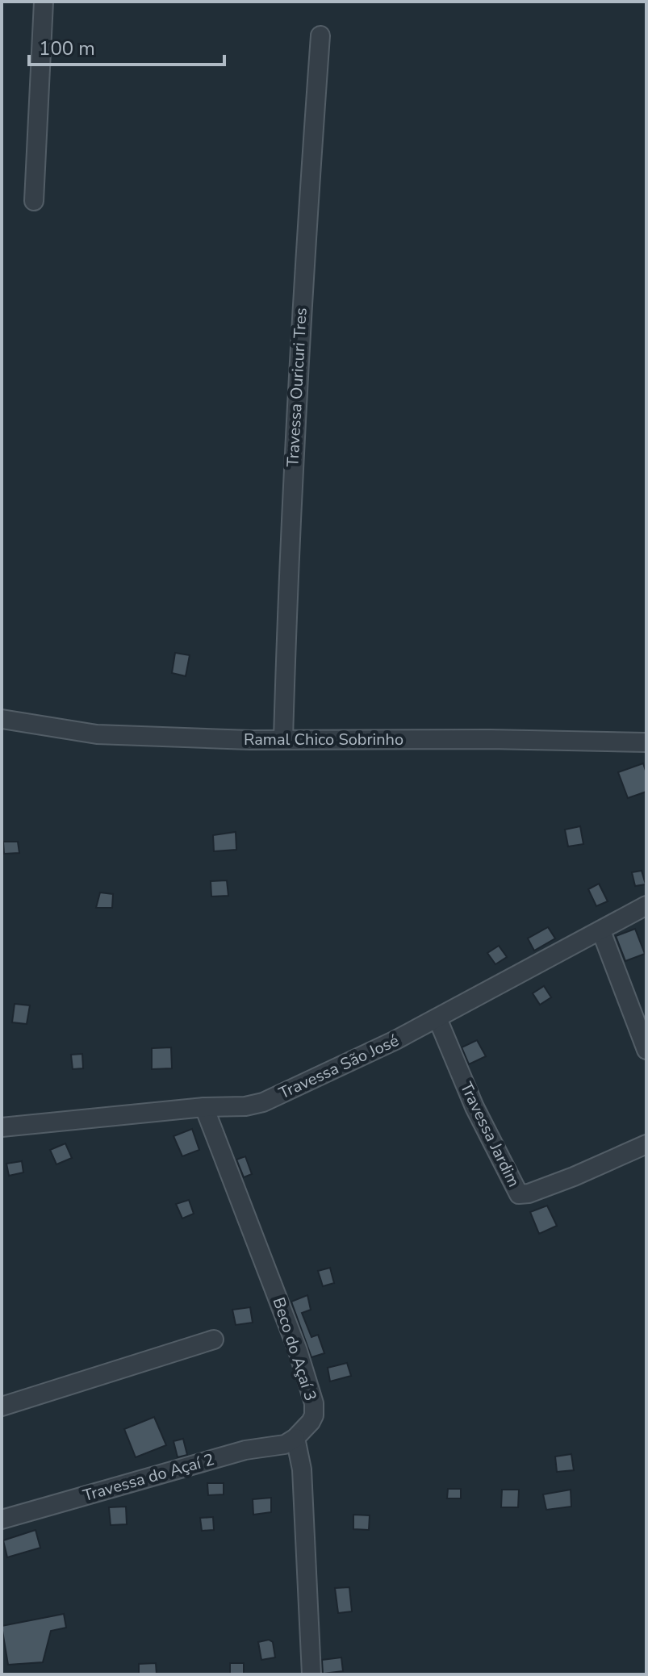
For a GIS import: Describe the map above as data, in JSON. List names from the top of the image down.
{
  "streets": {
    "street": [
      "Travessa Ouricuri Tres",
      "Ramal Chico Sobrinho",
      "Travessa São José",
      "Travessa Jardim",
      "Beco do Açaí 3",
      "Travessa do Açaí 2"
    ]
  },
  "crossings": [
    ["Travessa Ouricuri Tres", "Ramal Chico Sobrinho"],
    ["Travessa São José", "Travessa Jardim"],
    ["Travessa São José", "Beco do Açaí 3"],
    ["Beco do Açaí 3", "Travessa do Açaí 2"]
  ],
  "scale_bar": "100 m"
}
